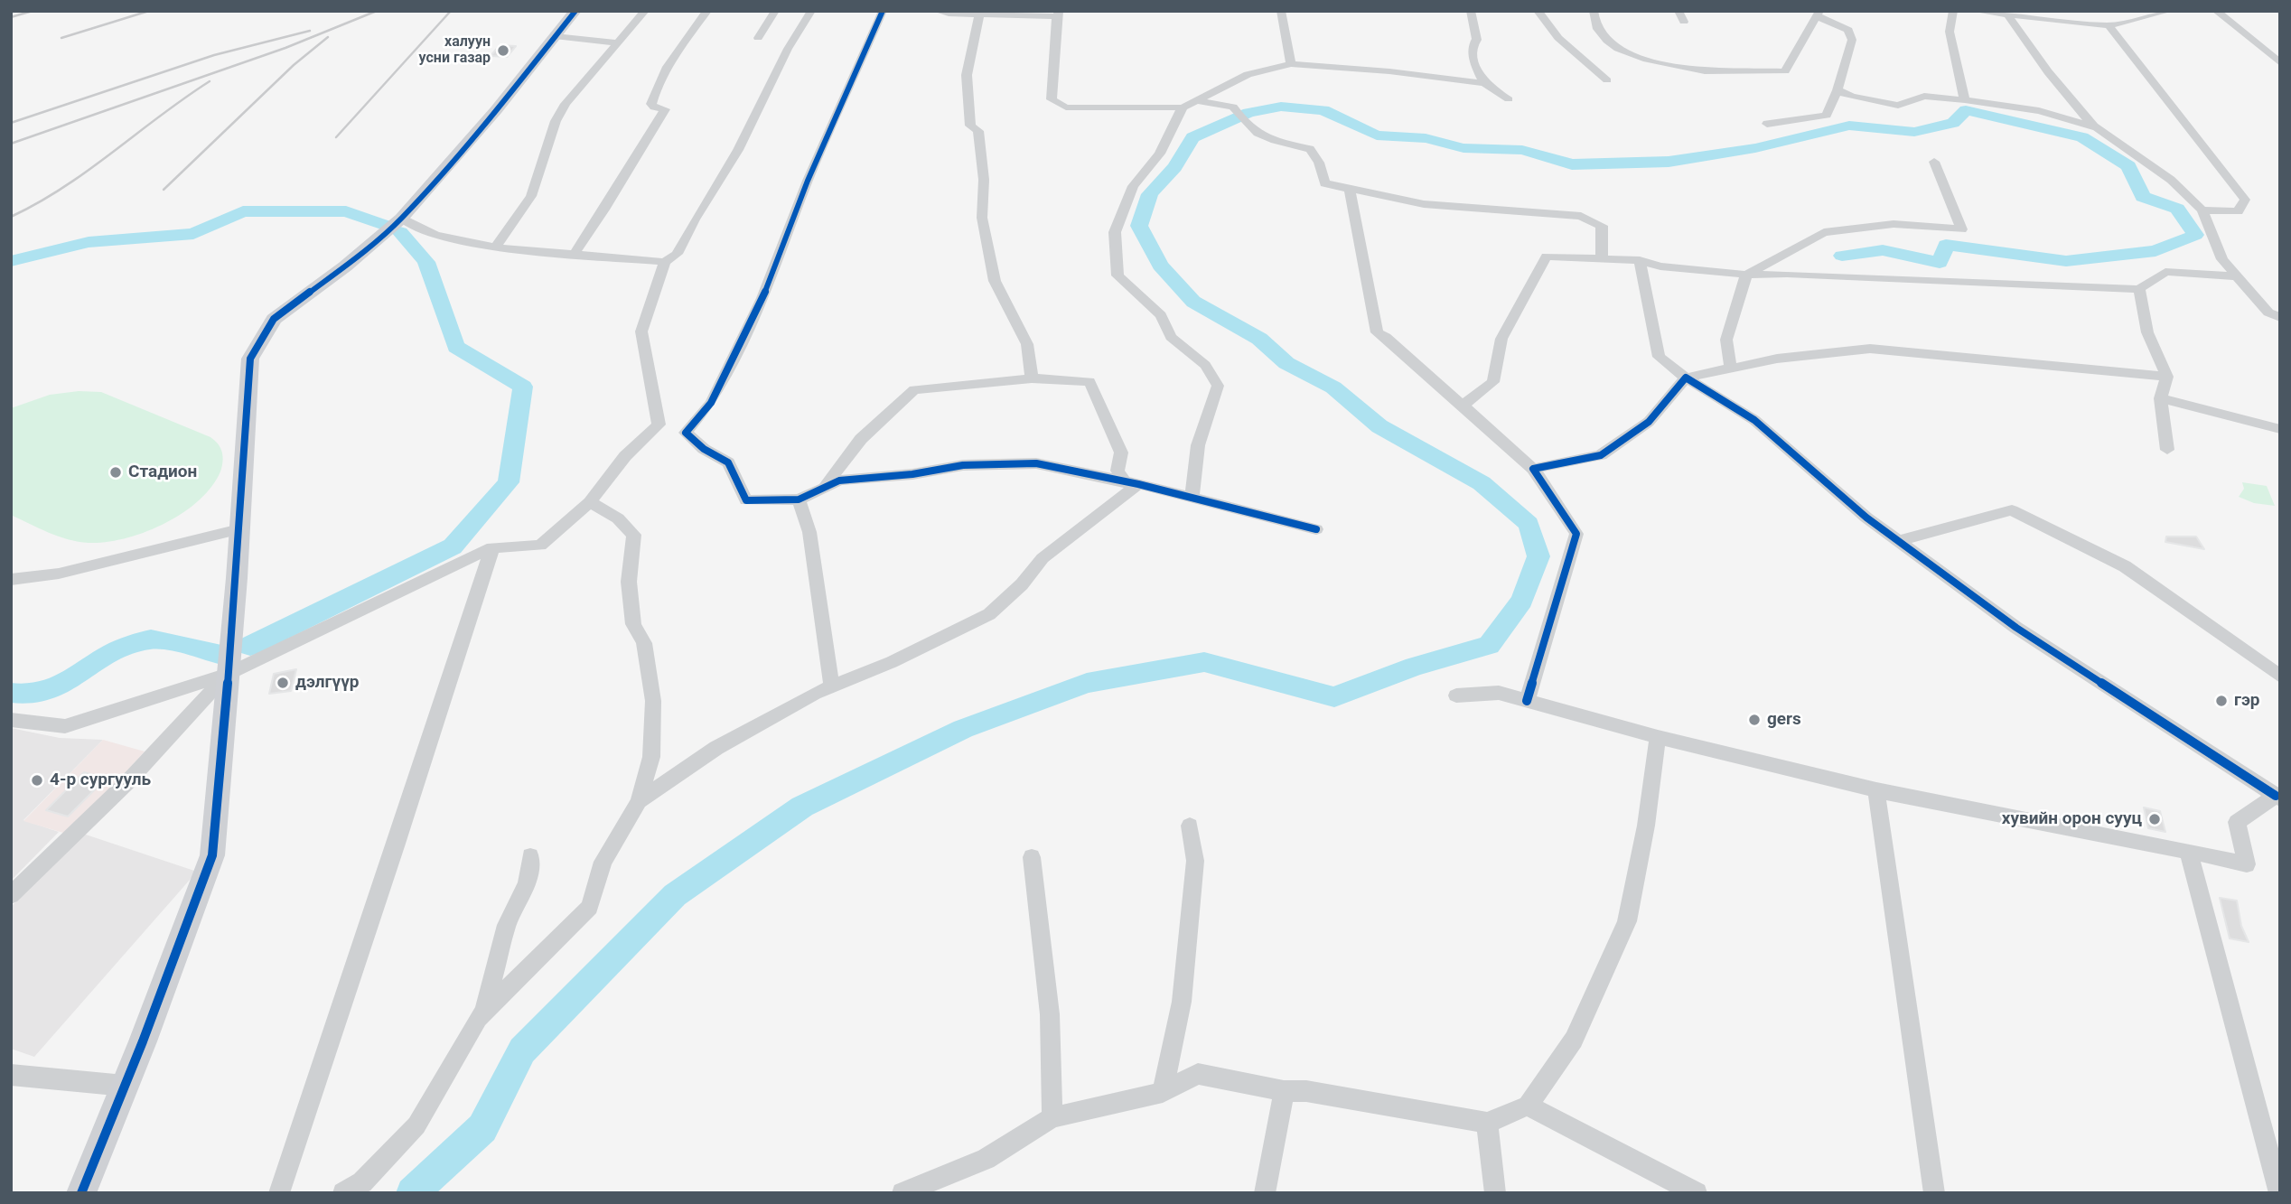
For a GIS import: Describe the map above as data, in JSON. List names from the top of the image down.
{
  "places": [
    "халуун усни газар",
    "Стадион",
    "дэлгүүр",
    "гэр",
    "gers",
    "4-р сургууль",
    "хувийн орон сууц"
  ]
}
